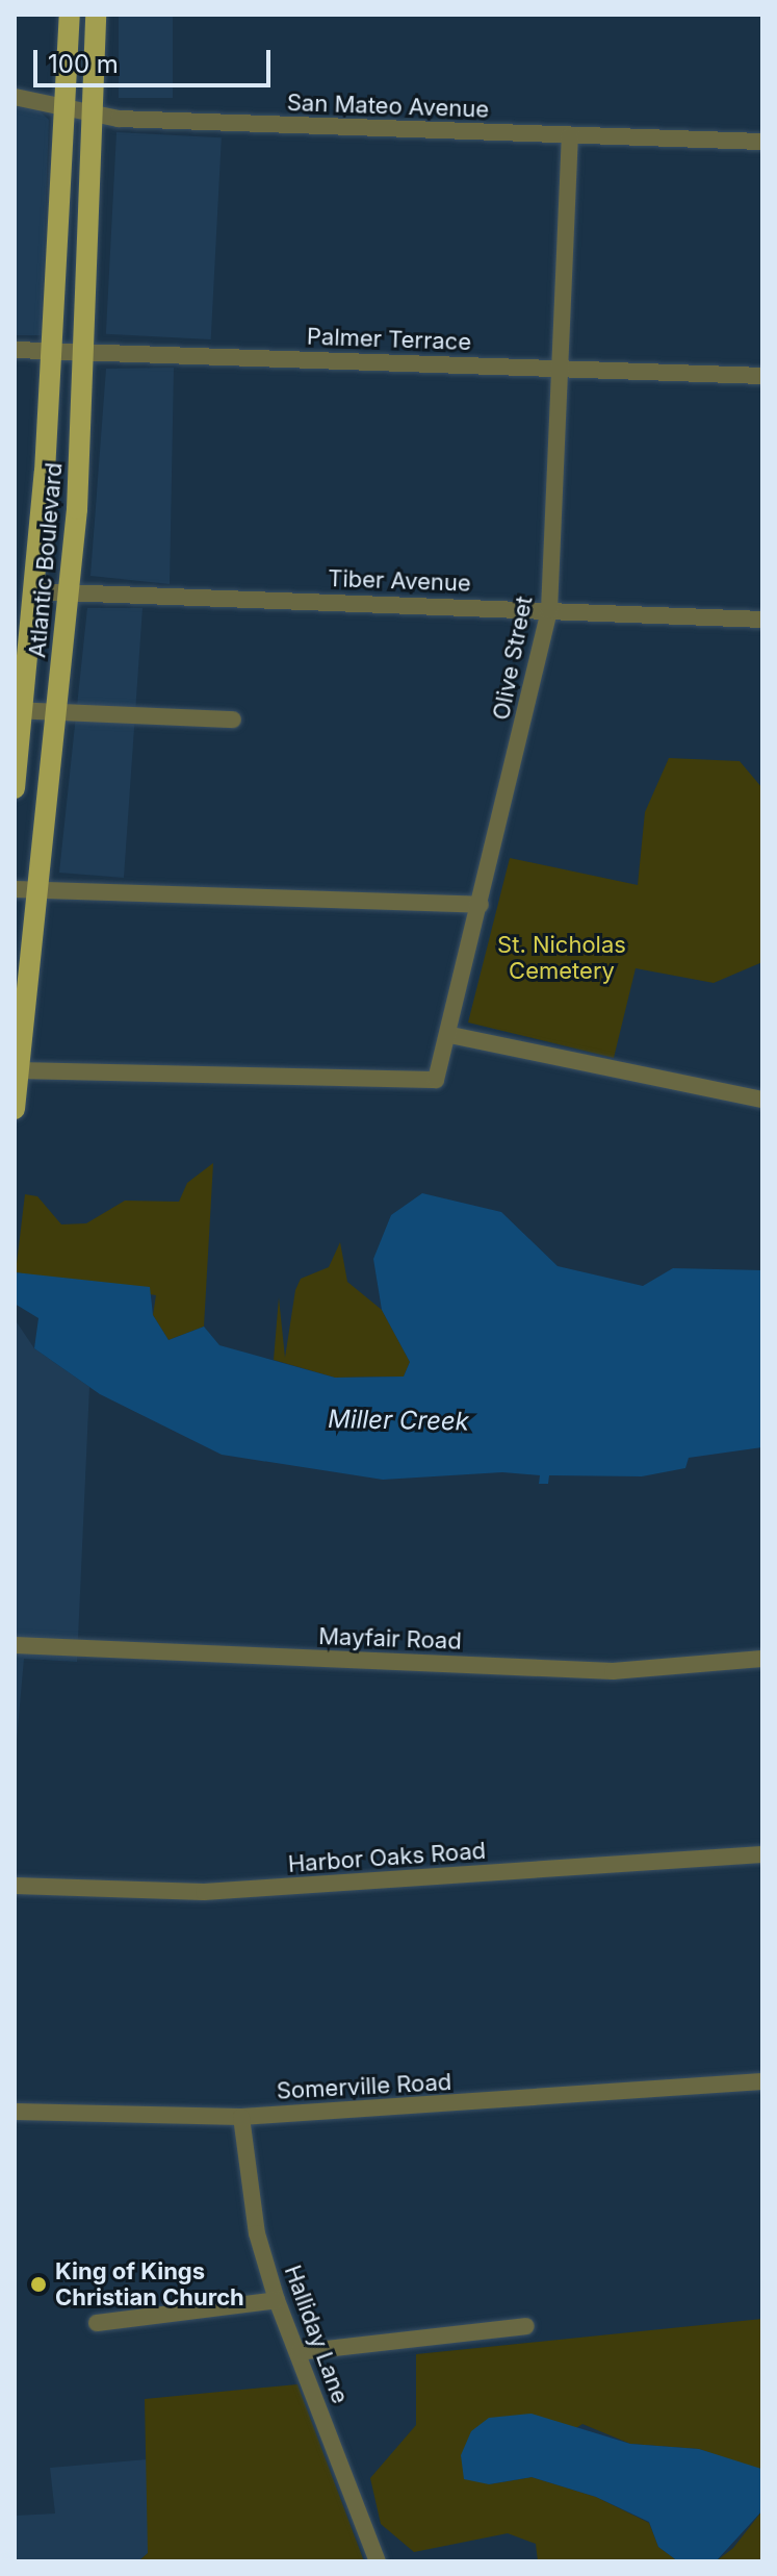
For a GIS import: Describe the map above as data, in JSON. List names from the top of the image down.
{
  "streets": {
    "main road": ["Atlantic Boulevard"],
    "street": [
      "San Mateo Avenue",
      "Palmer Terrace",
      "Tiber Avenue",
      "Olive Street",
      "Mayfair Road",
      "Harbor Oaks Road",
      "Somerville Road",
      "Halliday Lane"
    ]
  },
  "crossings": [
    ["San Mateo Avenue", "Atlantic Boulevard"],
    ["San Mateo Avenue", "Olive Street"],
    ["Palmer Terrace", "Atlantic Boulevard"],
    ["Palmer Terrace", "Olive Street"],
    ["Atlantic Boulevard", "Tiber Avenue"],
    ["Atlantic Boulevard", "Olive Street"],
    ["Tiber Avenue", "Olive Street"],
    ["Somerville Road", "Halliday Lane"]
  ],
  "water": ["Miller Creek"],
  "parks": ["St. Nicholas Cemetery"],
  "places": ["King of Kings Christian Church"],
  "scale_bar": "100 m"
}
